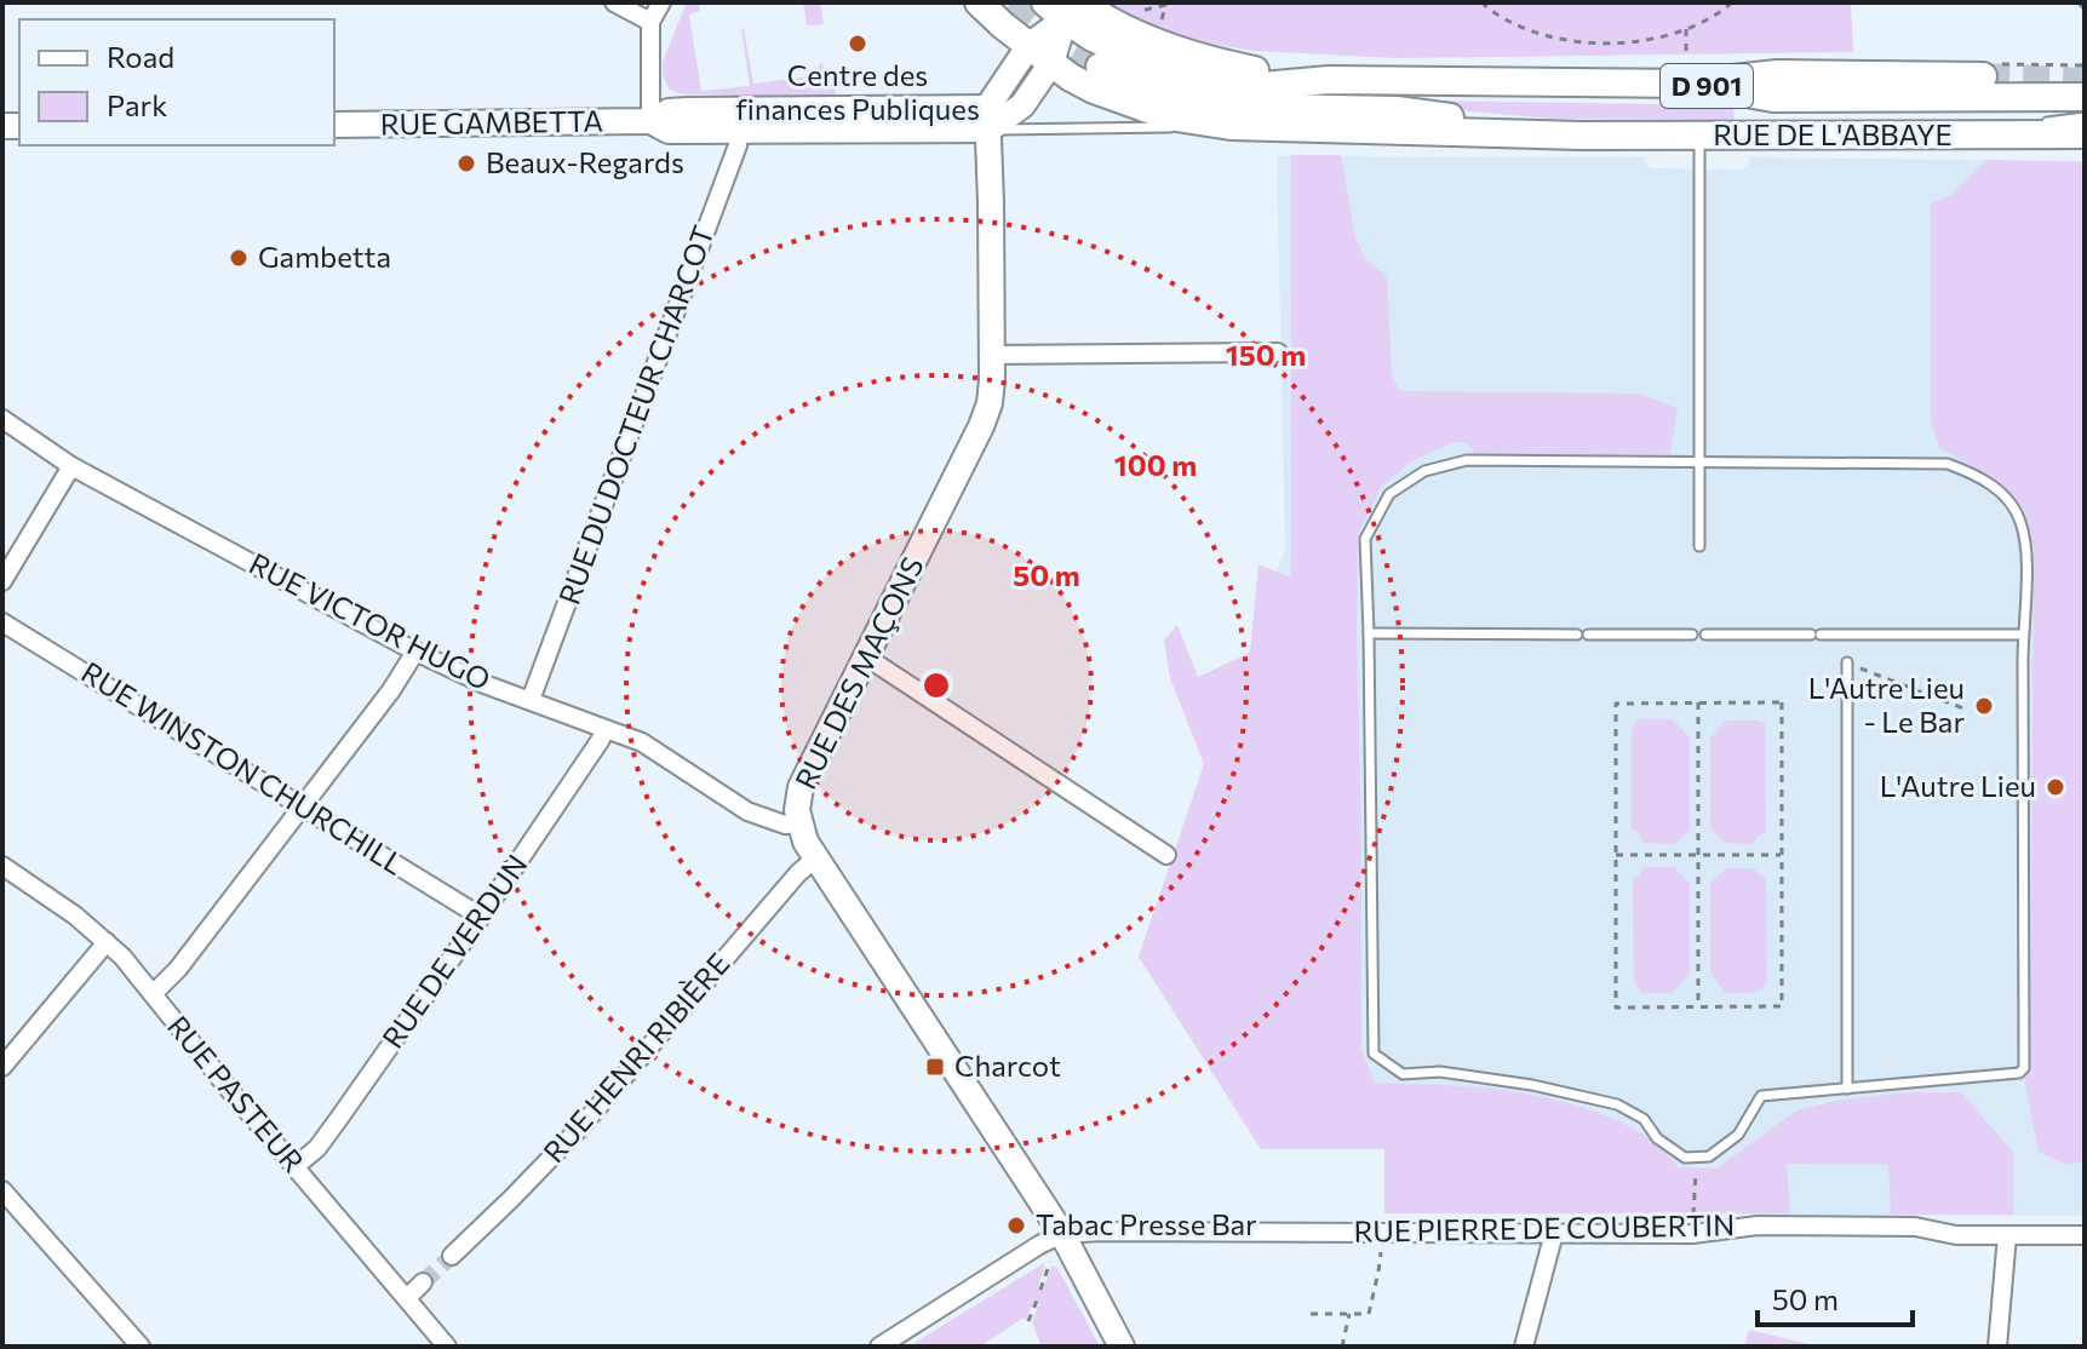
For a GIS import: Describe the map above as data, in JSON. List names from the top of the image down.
{
  "streets": {
    "main road": [
      "D 901",
      "RUE GAMBETTA",
      "RUE DE L'ABBAYE",
      "RUE DES MAÇONS"
    ],
    "street": [
      "RUE DU DOCTEUR CHARCOT",
      "RUE VICTOR HUGO",
      "RUE WINSTON CHURCHILL",
      "RUE DE VERDUN",
      "RUE HENRI RIBIÈRE",
      "RUE PASTEUR",
      "RUE PIERRE DE COUBERTIN"
    ]
  },
  "crossings": [
    ["RUE GAMBETTA", "RUE DE L'ABBAYE"],
    ["RUE DE L'ABBAYE", "RUE DU DOCTEUR CHARCOT"],
    ["RUE DE L'ABBAYE", "RUE DES MAÇONS"],
    ["RUE DU DOCTEUR CHARCOT", "RUE VICTOR HUGO"],
    ["RUE VICTOR HUGO", "RUE DES MAÇONS"],
    ["RUE VICTOR HUGO", "RUE DE VERDUN"],
    ["RUE DES MAÇONS", "RUE HENRI RIBIÈRE"],
    ["RUE DES MAÇONS", "RUE PIERRE DE COUBERTIN"],
    ["RUE WINSTON CHURCHILL", "RUE DE VERDUN"],
    ["RUE DE VERDUN", "RUE PASTEUR"]
  ],
  "places": {
    "other": [
      "Centre des finances Publiques",
      "Beaux-Regards",
      "Gambetta",
      "L'Autre Lieu - Le Bar",
      "L'Autre Lieu",
      "Tabac Presse Bar"
    ],
    "transit": ["Charcot"]
  },
  "legend": ["Road", "Park"],
  "scale_bar": "50 m",
  "rings": ["150 m", "100 m", "50 m"]
}
